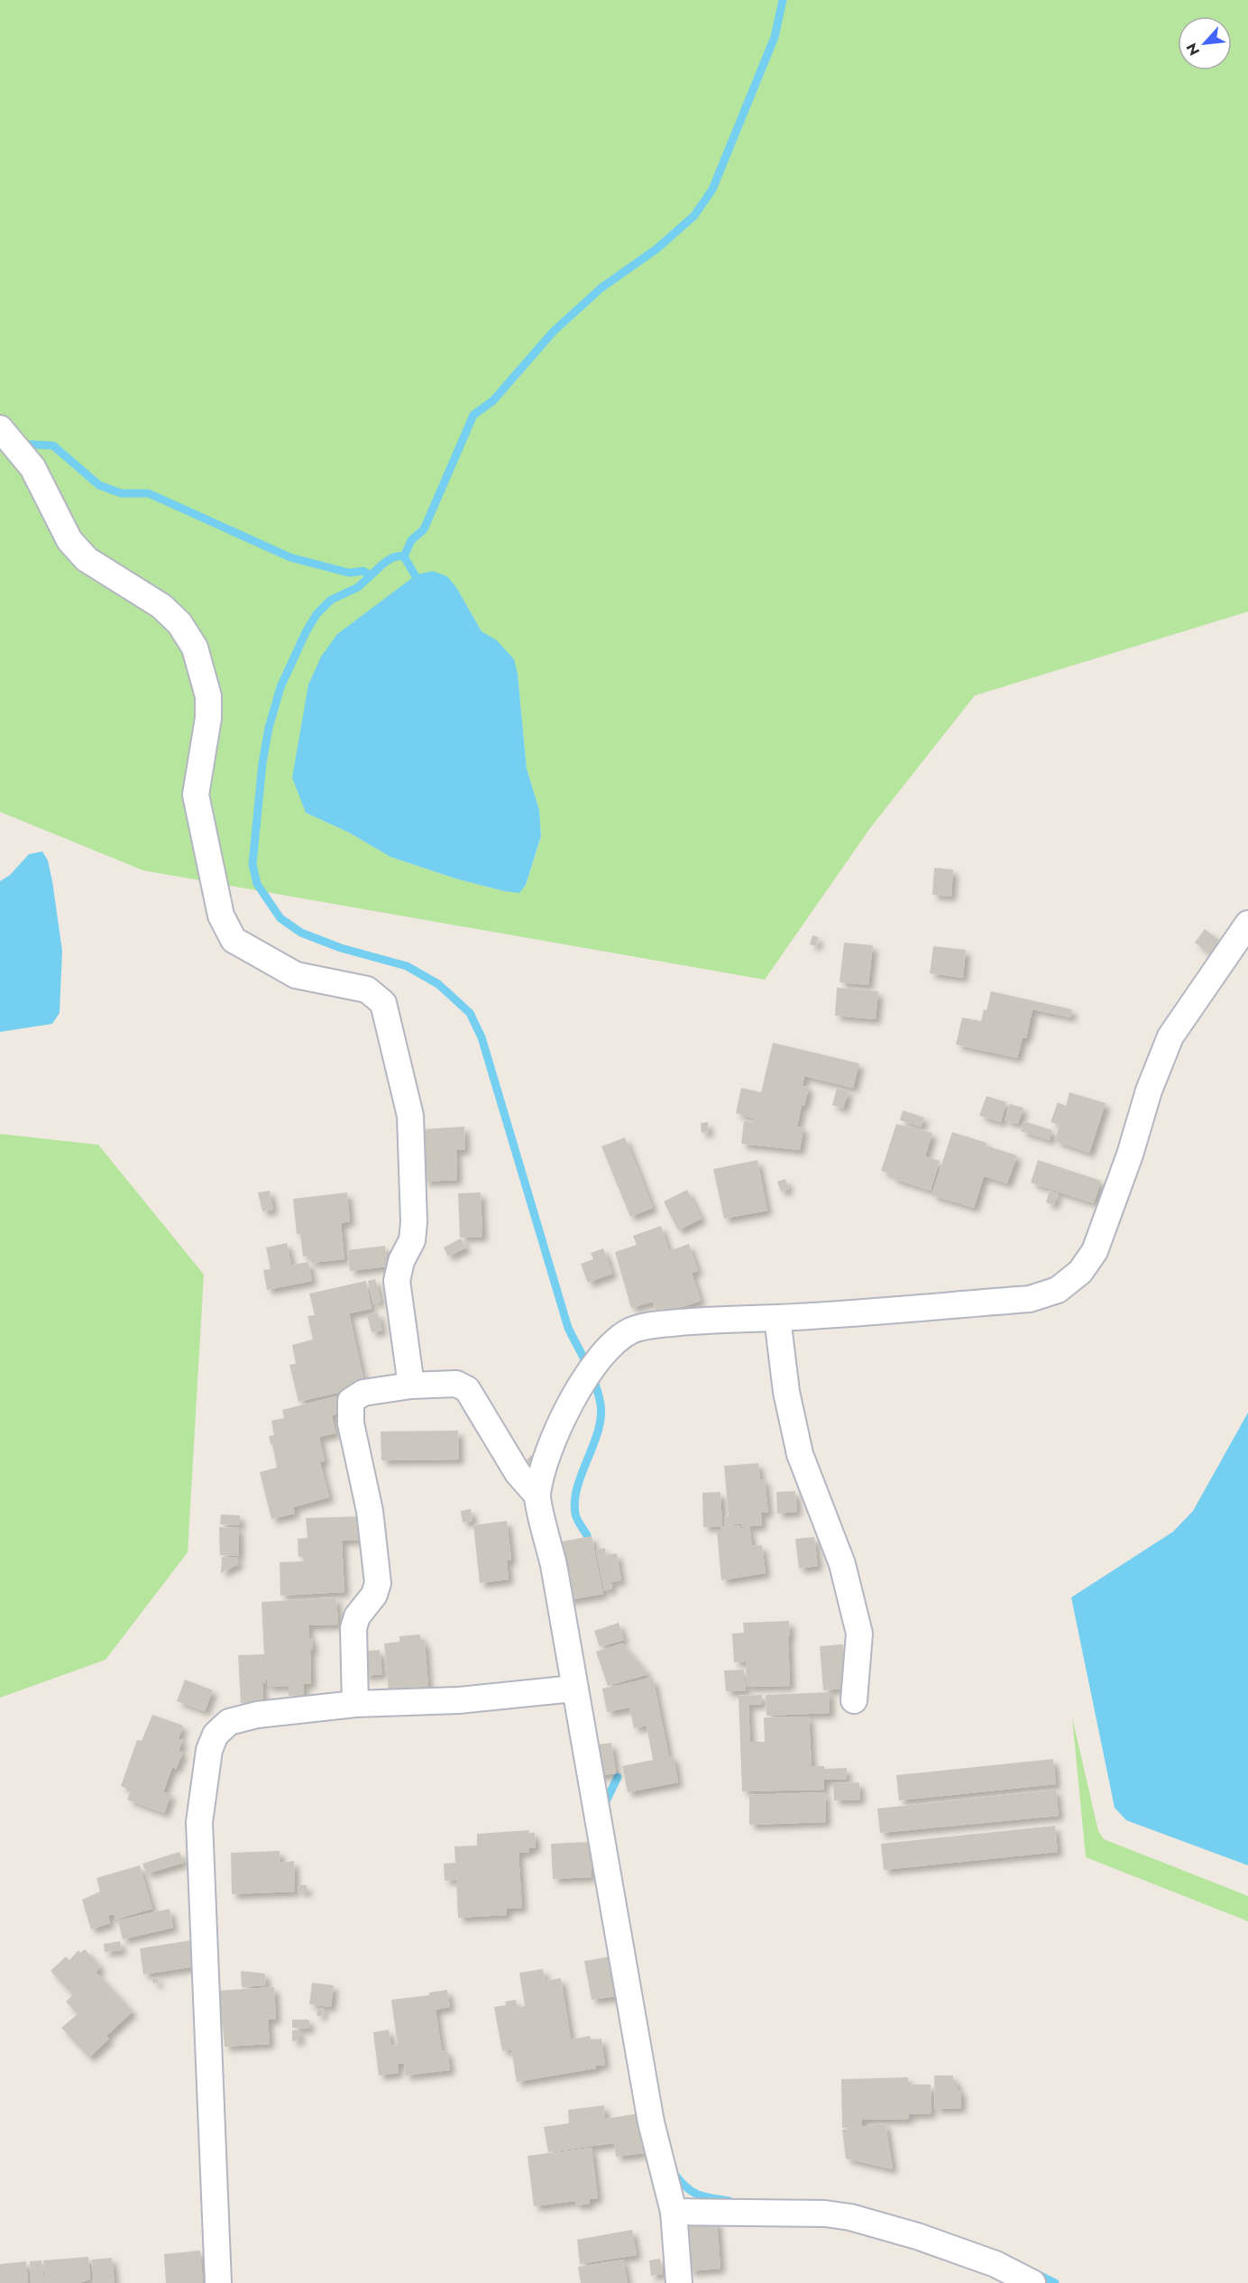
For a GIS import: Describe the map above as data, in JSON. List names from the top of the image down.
{
  "north": "bottom left"
}
